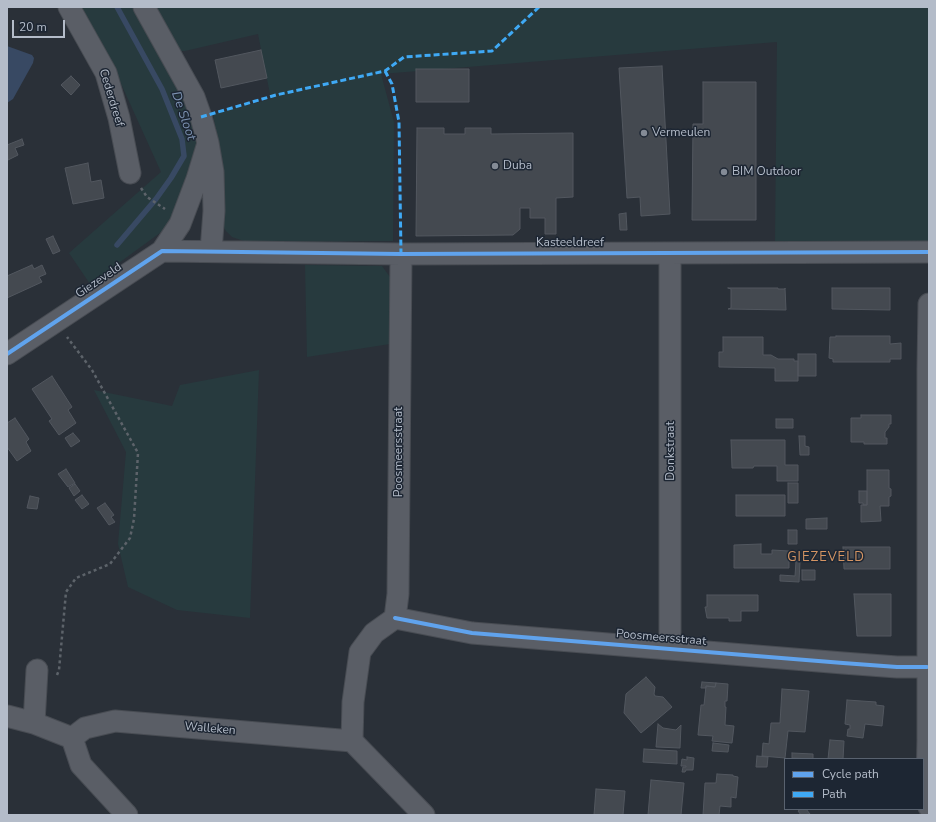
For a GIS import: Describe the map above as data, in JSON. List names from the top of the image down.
{
  "streets": {
    "street": [
      "Cederdreef",
      "Kasteeldreef",
      "Giezeveld",
      "Donkstraat",
      "Poosmeersstraat",
      "Walleken"
    ]
  },
  "crossings": [
    ["Kasteeldreef", "Donkstraat"],
    ["Kasteeldreef", "Poosmeersstraat"],
    ["Donkstraat", "Poosmeersstraat"]
  ],
  "districts": ["GIEZEVELD"],
  "water": ["De Sloot"],
  "places": ["Vermeulen", "Duba", "BIM Outdoor"],
  "legend": ["Cycle path", "Path"],
  "scale_bar": "20 m"
}
